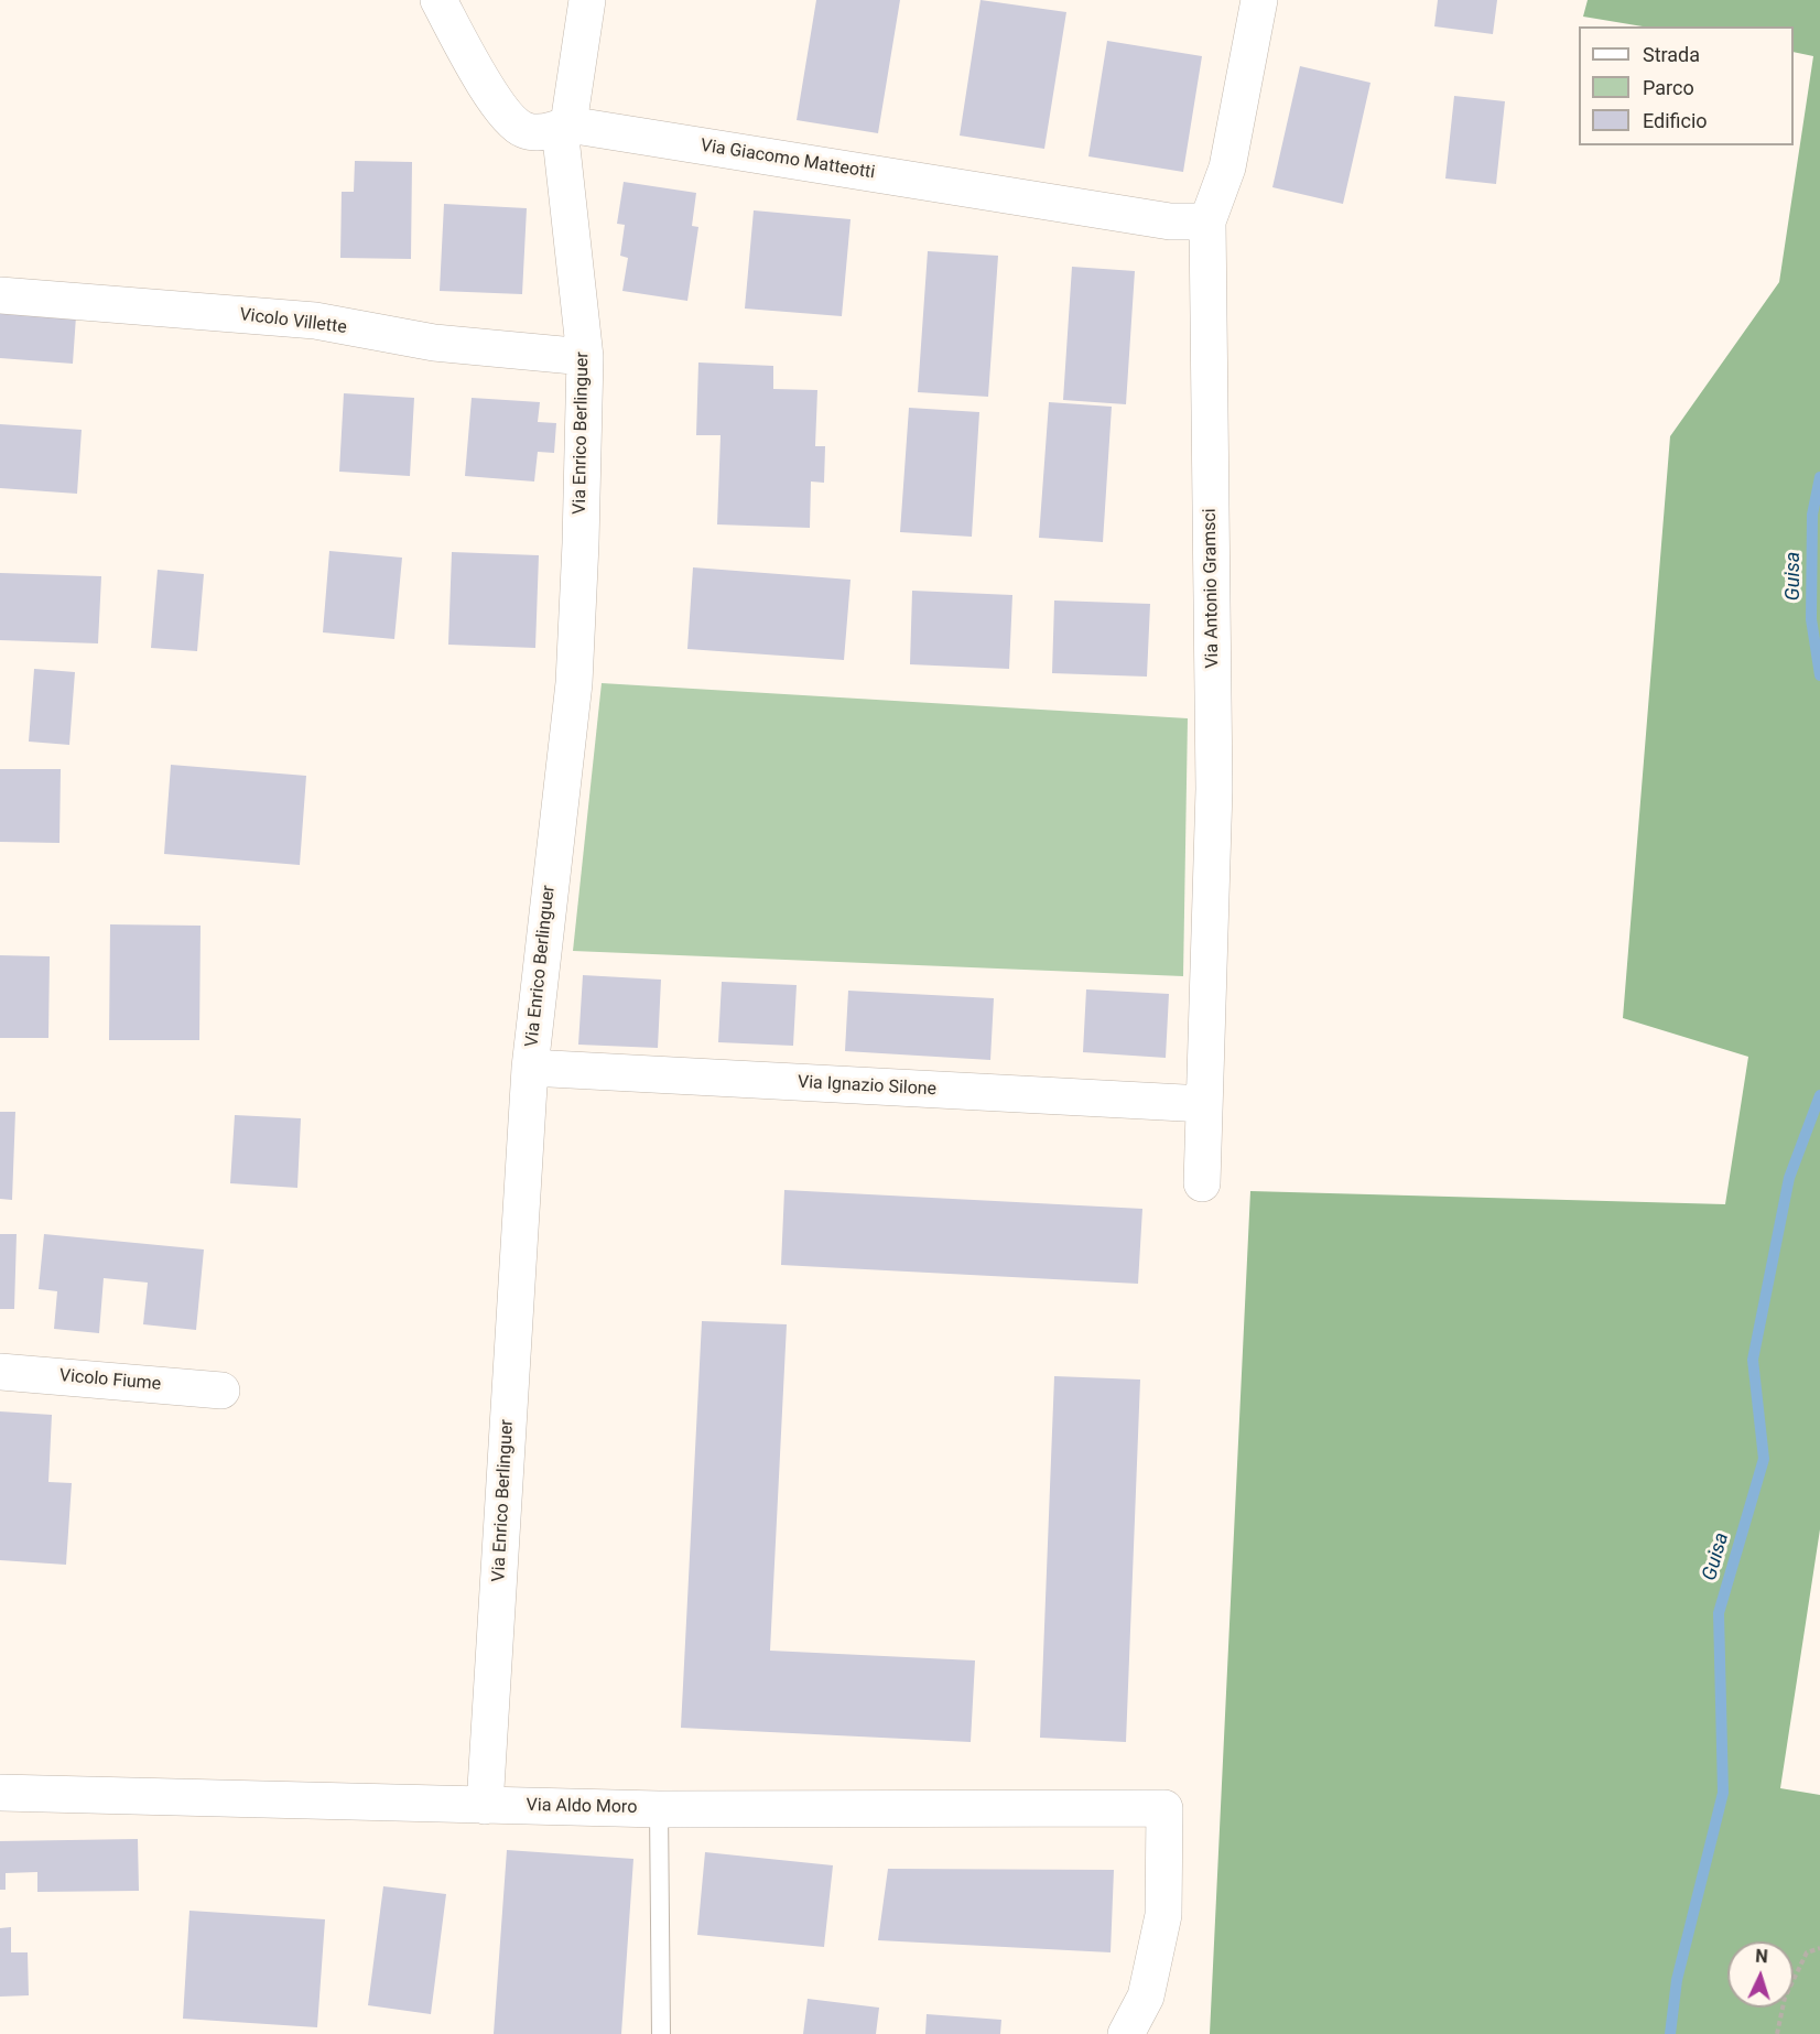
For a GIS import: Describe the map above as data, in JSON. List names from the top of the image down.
{
  "streets": {
    "street": [
      "Via Giacomo Matteotti",
      "Vicolo Villette",
      "Via Enrico Berlinguer",
      "Via Antonio Gramsci",
      "Via Ignazio Silone",
      "Vicolo Fiume",
      "Via Aldo Moro"
    ]
  },
  "crossings": [
    ["Via Giacomo Matteotti", "Via Enrico Berlinguer"],
    ["Via Giacomo Matteotti", "Via Antonio Gramsci"],
    ["Vicolo Villette", "Via Enrico Berlinguer"],
    ["Via Enrico Berlinguer", "Via Ignazio Silone"],
    ["Via Enrico Berlinguer", "Via Aldo Moro"],
    ["Via Antonio Gramsci", "Via Ignazio Silone"]
  ],
  "water": ["Guisa"],
  "legend": ["Strada", "Parco", "Edificio"],
  "north": "top"
}
